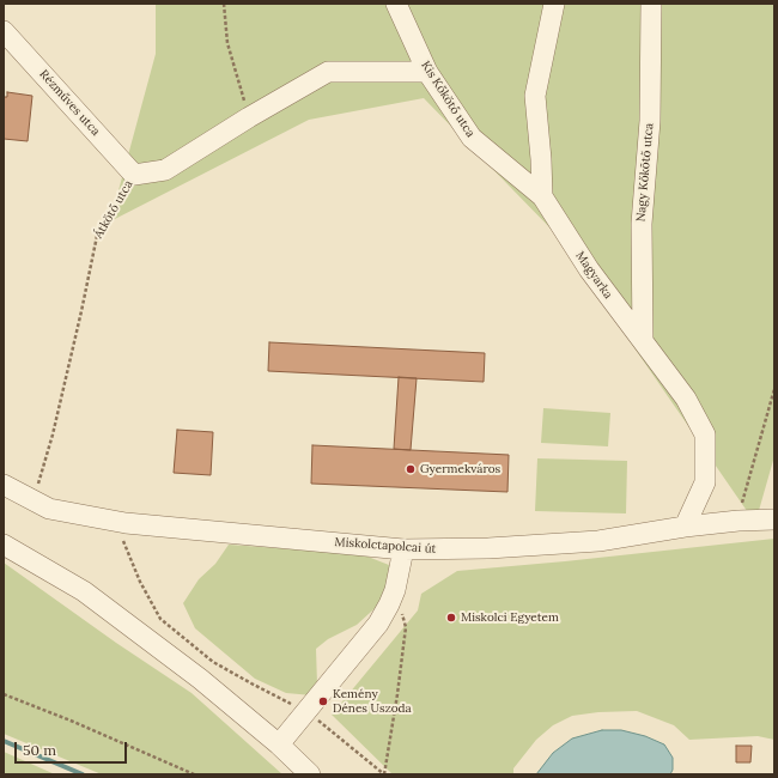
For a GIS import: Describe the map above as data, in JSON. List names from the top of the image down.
{
  "streets": {
    "street": [
      "Kis Kőkötő utca",
      "Rézműves utca",
      "Nagy Kőkötő utca",
      "Átkötő utca",
      "Magyarka",
      "Miskolctapolcai út"
    ]
  },
  "crossings": [
    ["Kis Kőkötő utca", "Átkötő utca"],
    ["Kis Kőkötő utca", "Magyarka"],
    ["Rézműves utca", "Átkötő utca"],
    ["Nagy Kőkötő utca", "Magyarka"],
    ["Átkötő utca", "Miskolctapolcai út"],
    ["Magyarka", "Miskolctapolcai út"]
  ],
  "places": ["Gyermekváros", "Miskolci Egyetem", "Kemény Dénes Uszoda"],
  "scale_bar": "50 m"
}
